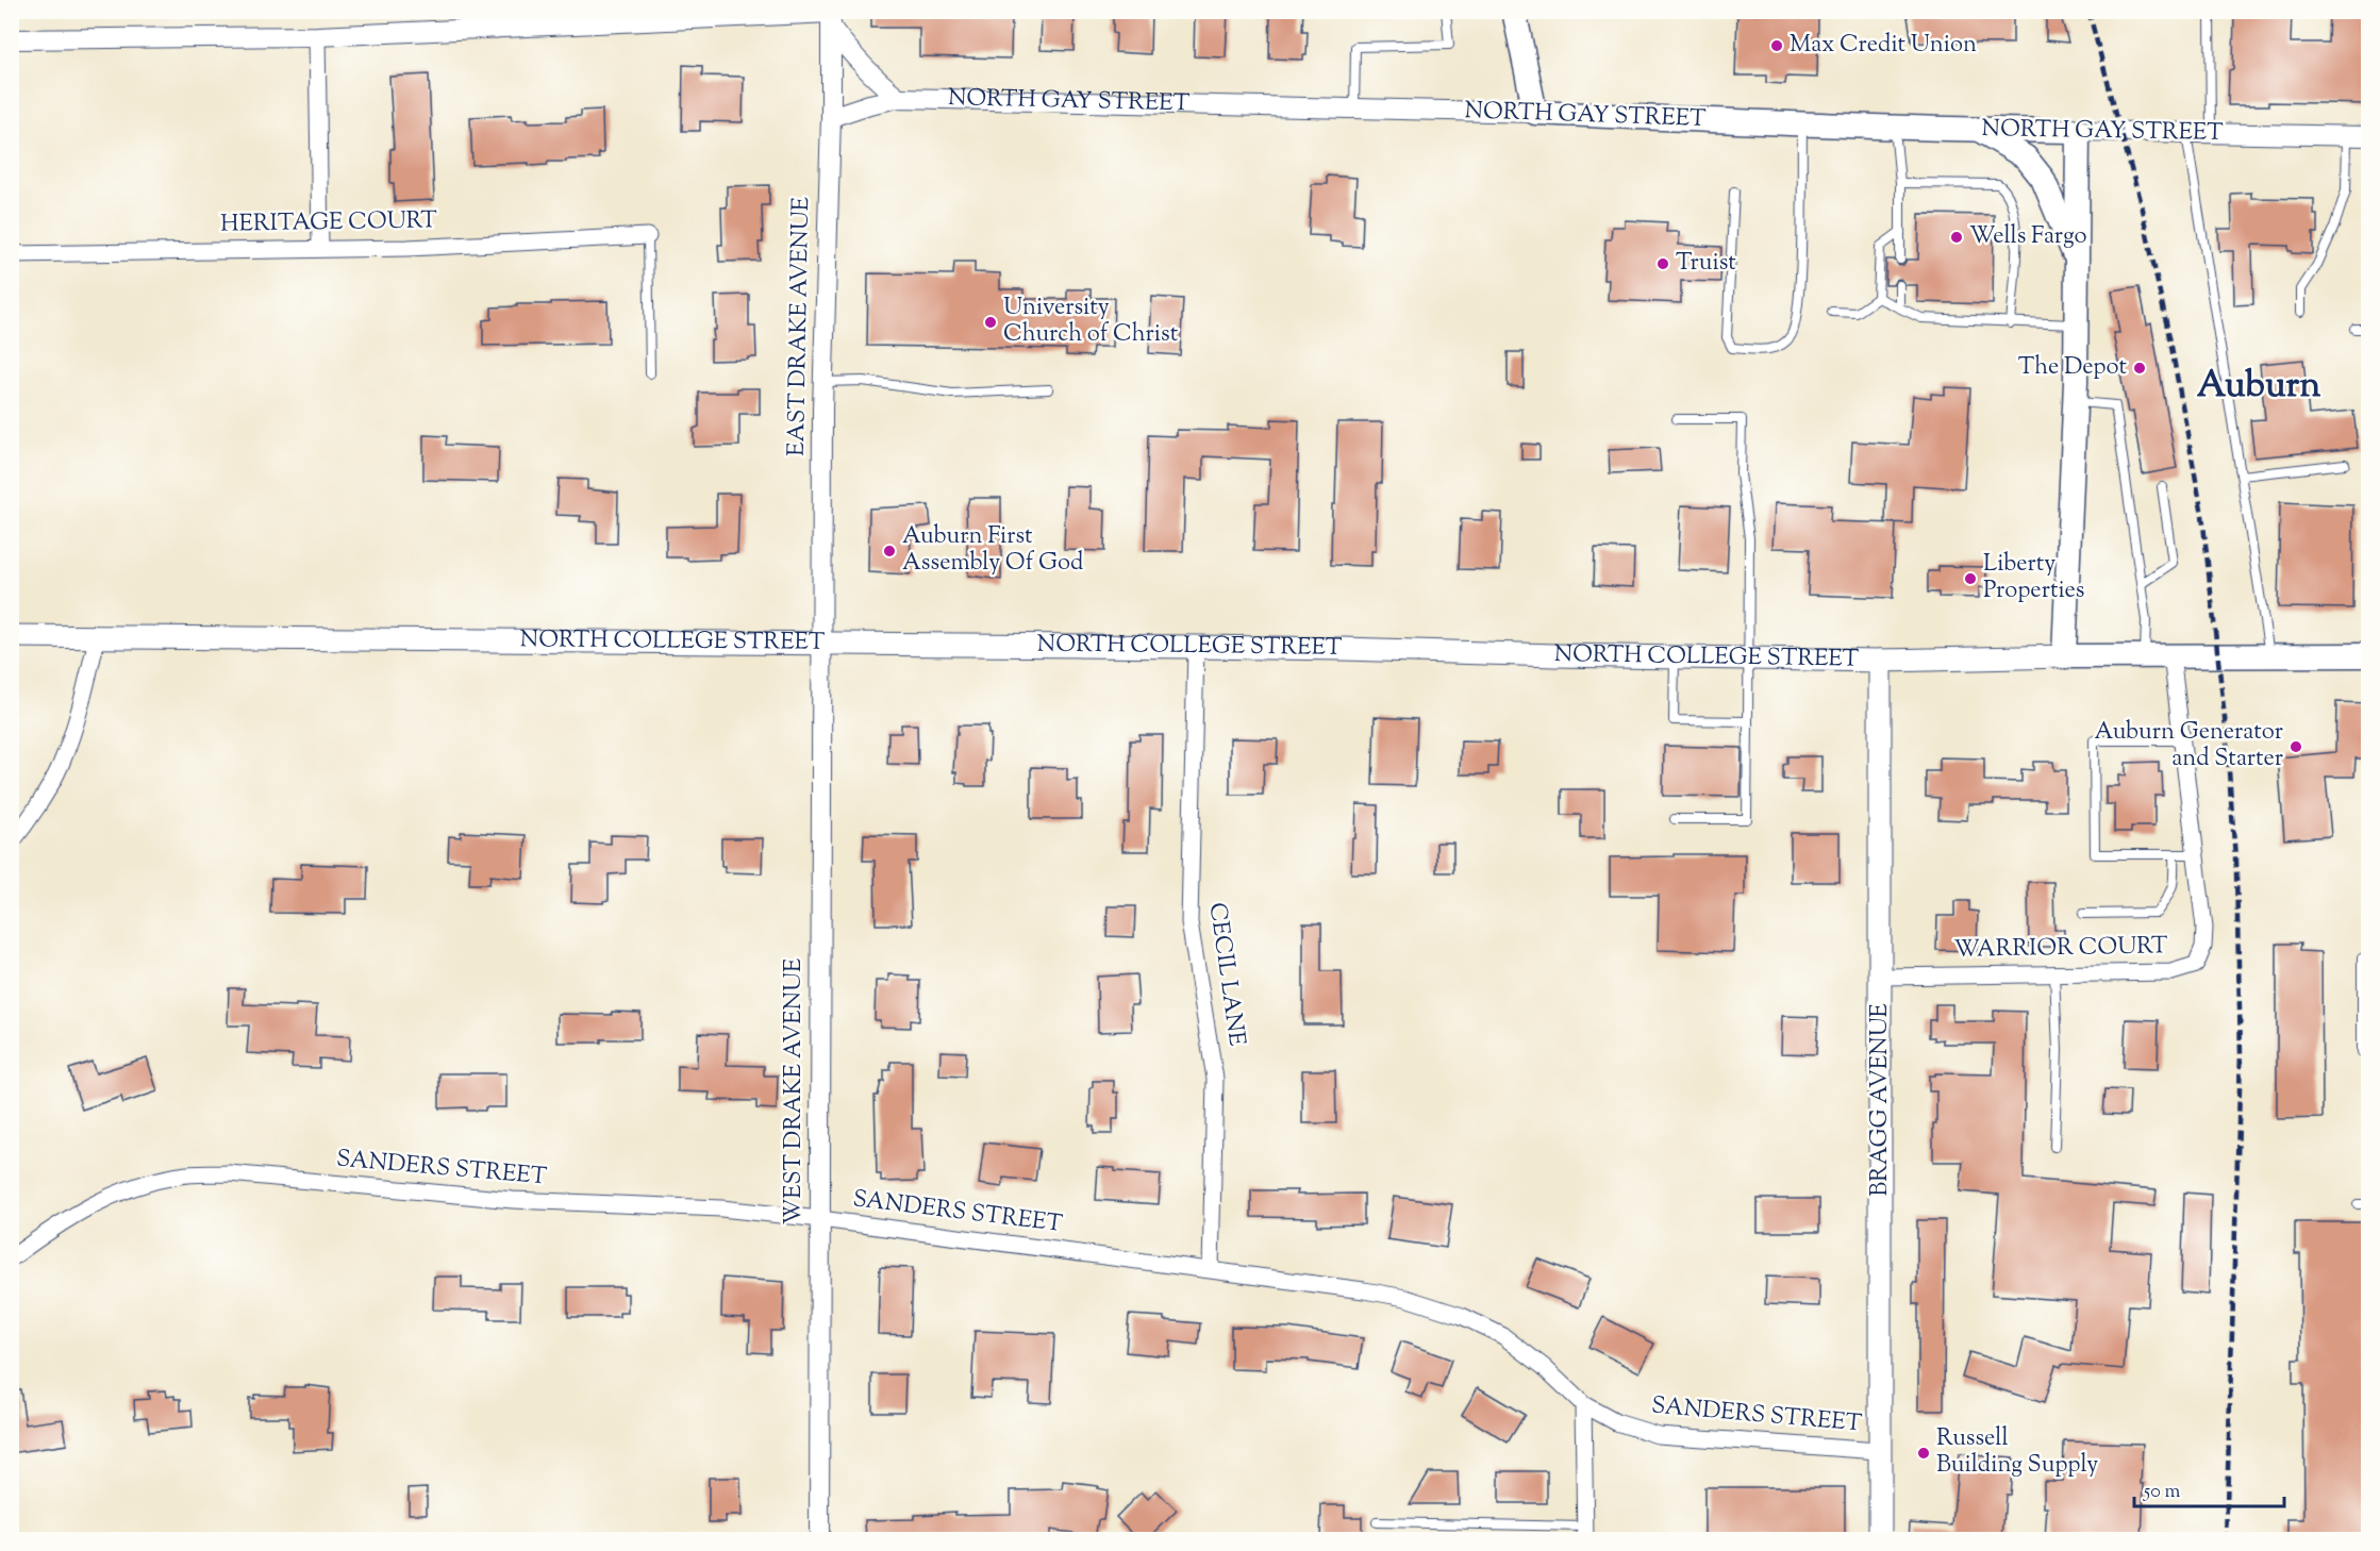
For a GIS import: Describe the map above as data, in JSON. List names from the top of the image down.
{
  "streets": {
    "main road": ["NORTH GAY STREET", "NORTH COLLEGE STREET", "BRAGG AVENUE"],
    "street": [
      "HERITAGE COURT",
      "EAST DRAKE AVENUE",
      "WARRIOR COURT",
      "CECIL LANE",
      "WEST DRAKE AVENUE",
      "SANDERS STREET"
    ]
  },
  "crossings": [
    ["NORTH GAY STREET", "EAST DRAKE AVENUE"],
    ["EAST DRAKE AVENUE", "NORTH COLLEGE STREET"],
    ["EAST DRAKE AVENUE", "WEST DRAKE AVENUE"],
    ["NORTH COLLEGE STREET", "WARRIOR COURT"],
    ["NORTH COLLEGE STREET", "CECIL LANE"],
    ["NORTH COLLEGE STREET", "WEST DRAKE AVENUE"],
    ["NORTH COLLEGE STREET", "BRAGG AVENUE"],
    ["WARRIOR COURT", "BRAGG AVENUE"],
    ["CECIL LANE", "SANDERS STREET"],
    ["WEST DRAKE AVENUE", "SANDERS STREET"],
    ["BRAGG AVENUE", "SANDERS STREET"]
  ],
  "districts": ["Auburn"],
  "places": [
    "Max Credit Union",
    "Wells Fargo",
    "Truist",
    "University Church of Christ",
    "The Depot",
    "Auburn First Assembly Of God",
    "Liberty Properties",
    "Auburn Generator and Starter",
    "Russell Building Supply"
  ],
  "scale_bar": "50 m"
}
